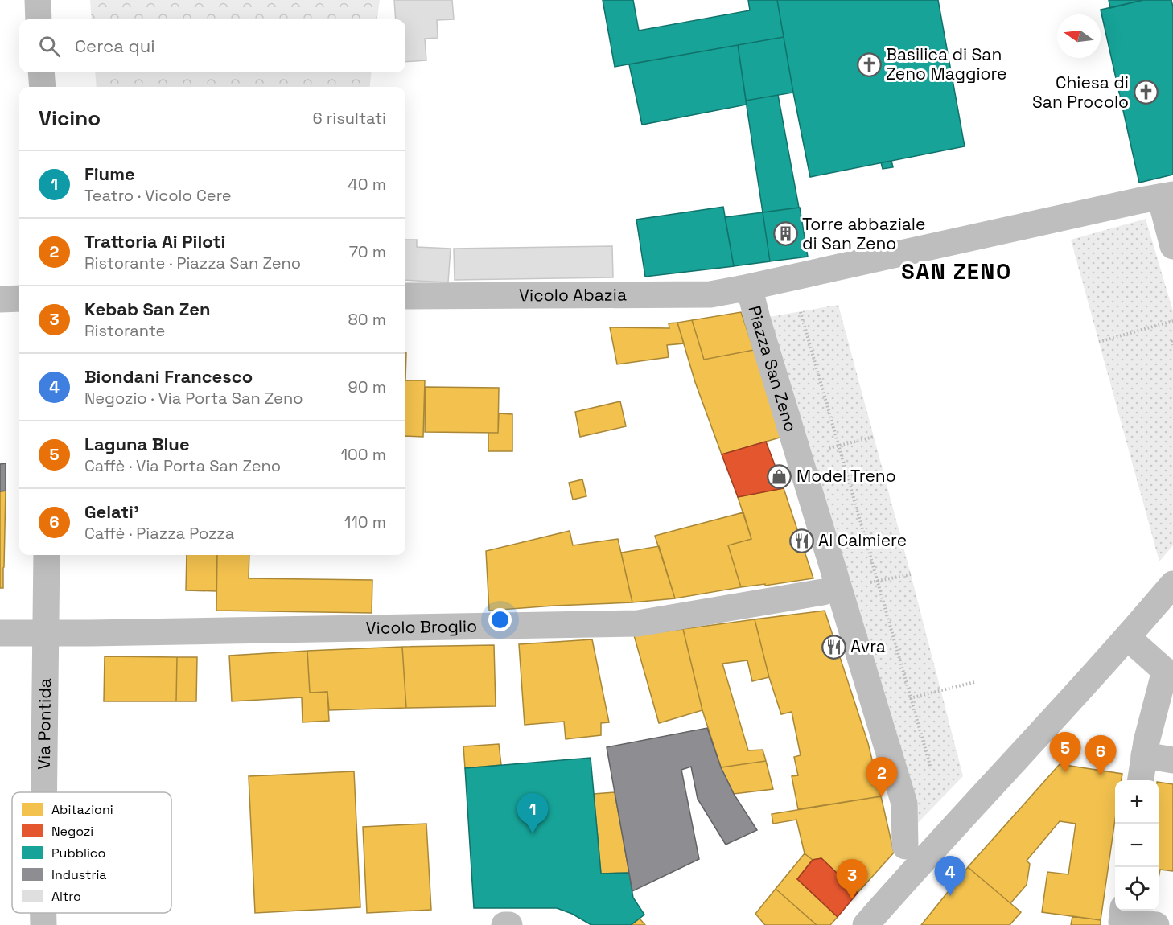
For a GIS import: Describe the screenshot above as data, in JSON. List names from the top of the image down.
{
  "streets": {
    "street": [
      "Vicolo Abazia",
      "Piazza San Zeno",
      "Vicolo Broglio",
      "Via Pontida"
    ]
  },
  "crossings": [
    ["Vicolo Abazia", "Piazza San Zeno"],
    ["Vicolo Broglio", "Via Pontida"]
  ],
  "districts": ["SAN ZENO"],
  "places": {
    "church": ["Basilica di San Zeno Maggiore", "Chiesa di San Procolo"],
    "building": ["Torre abbaziale di San Zeno"],
    "shop": ["Model Treno"],
    "restaurant": ["Al Calmiere", "Avra"]
  },
  "legend": [
    "Abitazioni",
    "Negozi",
    "Pubblico",
    "Industria",
    "Altro"
  ],
  "north": "left",
  "page": {
    "search": "Cerca qui",
    "heading": ["Vicino", "6 risultati"],
    "list": [
      {
        "mark": "1",
        "name": "Fiume",
        "note": "Teatro · Vicolo Cere",
        "value": "40 m"
      },
      {
        "mark": "2",
        "name": "Trattoria Ai Piloti",
        "note": "Ristorante · Piazza San Zeno",
        "value": "70 m"
      },
      {
        "mark": "3",
        "name": "Kebab San Zen",
        "note": "Ristorante",
        "value": "80 m"
      },
      {
        "mark": "4",
        "name": "Biondani Francesco",
        "note": "Negozio · Via Porta San Zeno",
        "value": "90 m"
      },
      {
        "mark": "5",
        "name": "Laguna Blue",
        "note": "Caffè · Via Porta San Zeno",
        "value": "100 m"
      },
      {
        "mark": "6",
        "name": "Gelati'",
        "note": "Caffè · Piazza Pozza",
        "value": "110 m"
      }
    ],
    "pins": [
      "5",
      "6",
      "2",
      "1",
      "4",
      "3"
    ],
    "map_buttons": ["+", "−"]
  }
}
